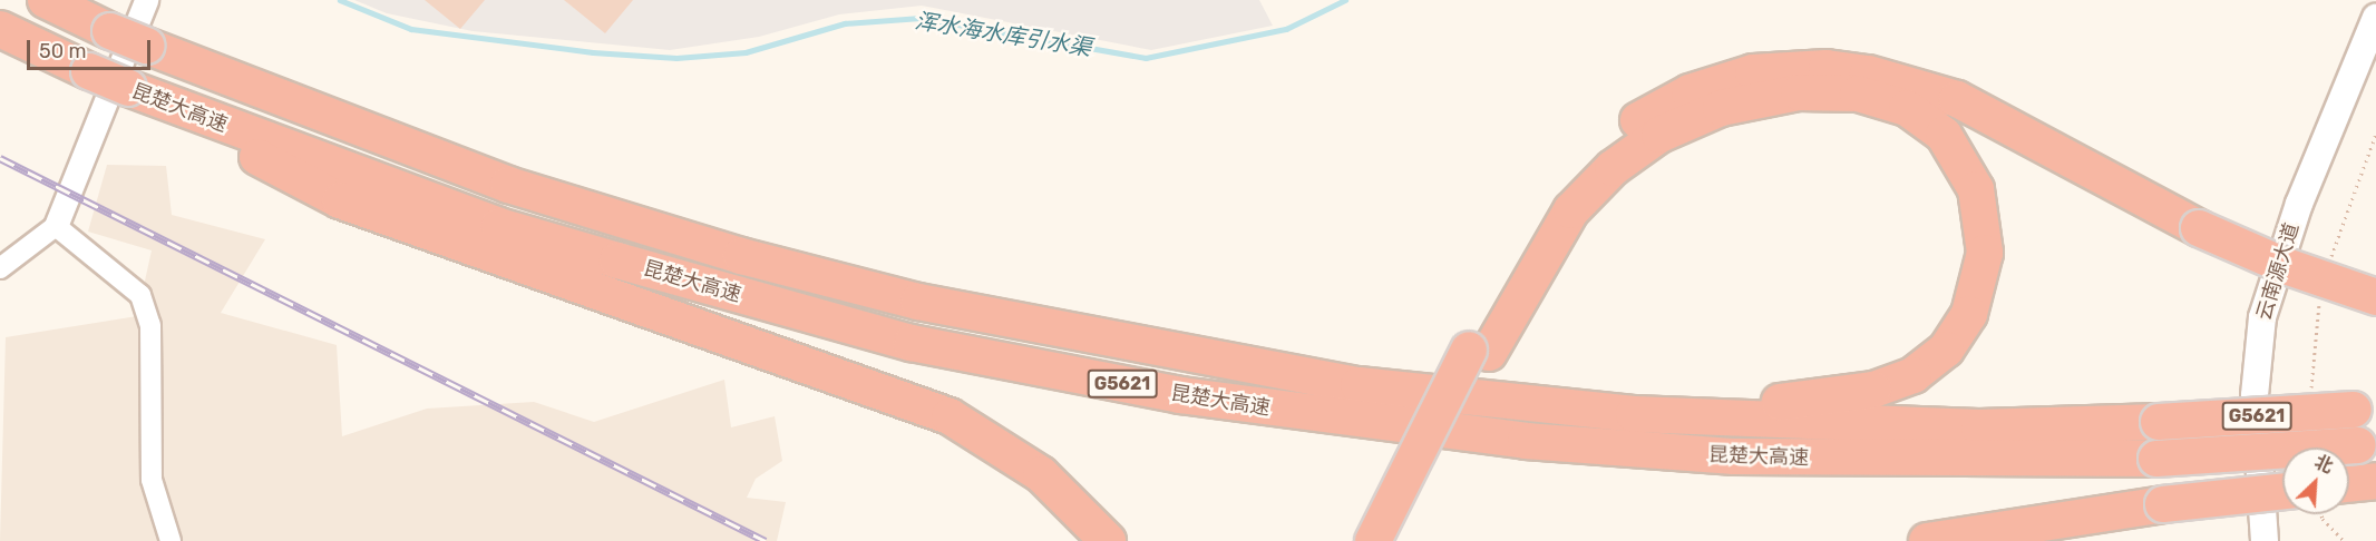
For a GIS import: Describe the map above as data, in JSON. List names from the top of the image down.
{
  "streets": {
    "highway": ["昆楚大高速", "G5621"],
    "main road": ["云南源大道"]
  },
  "water": ["浑水海水库引水渠"],
  "scale_bar": "50 m",
  "north": "top right"
}
